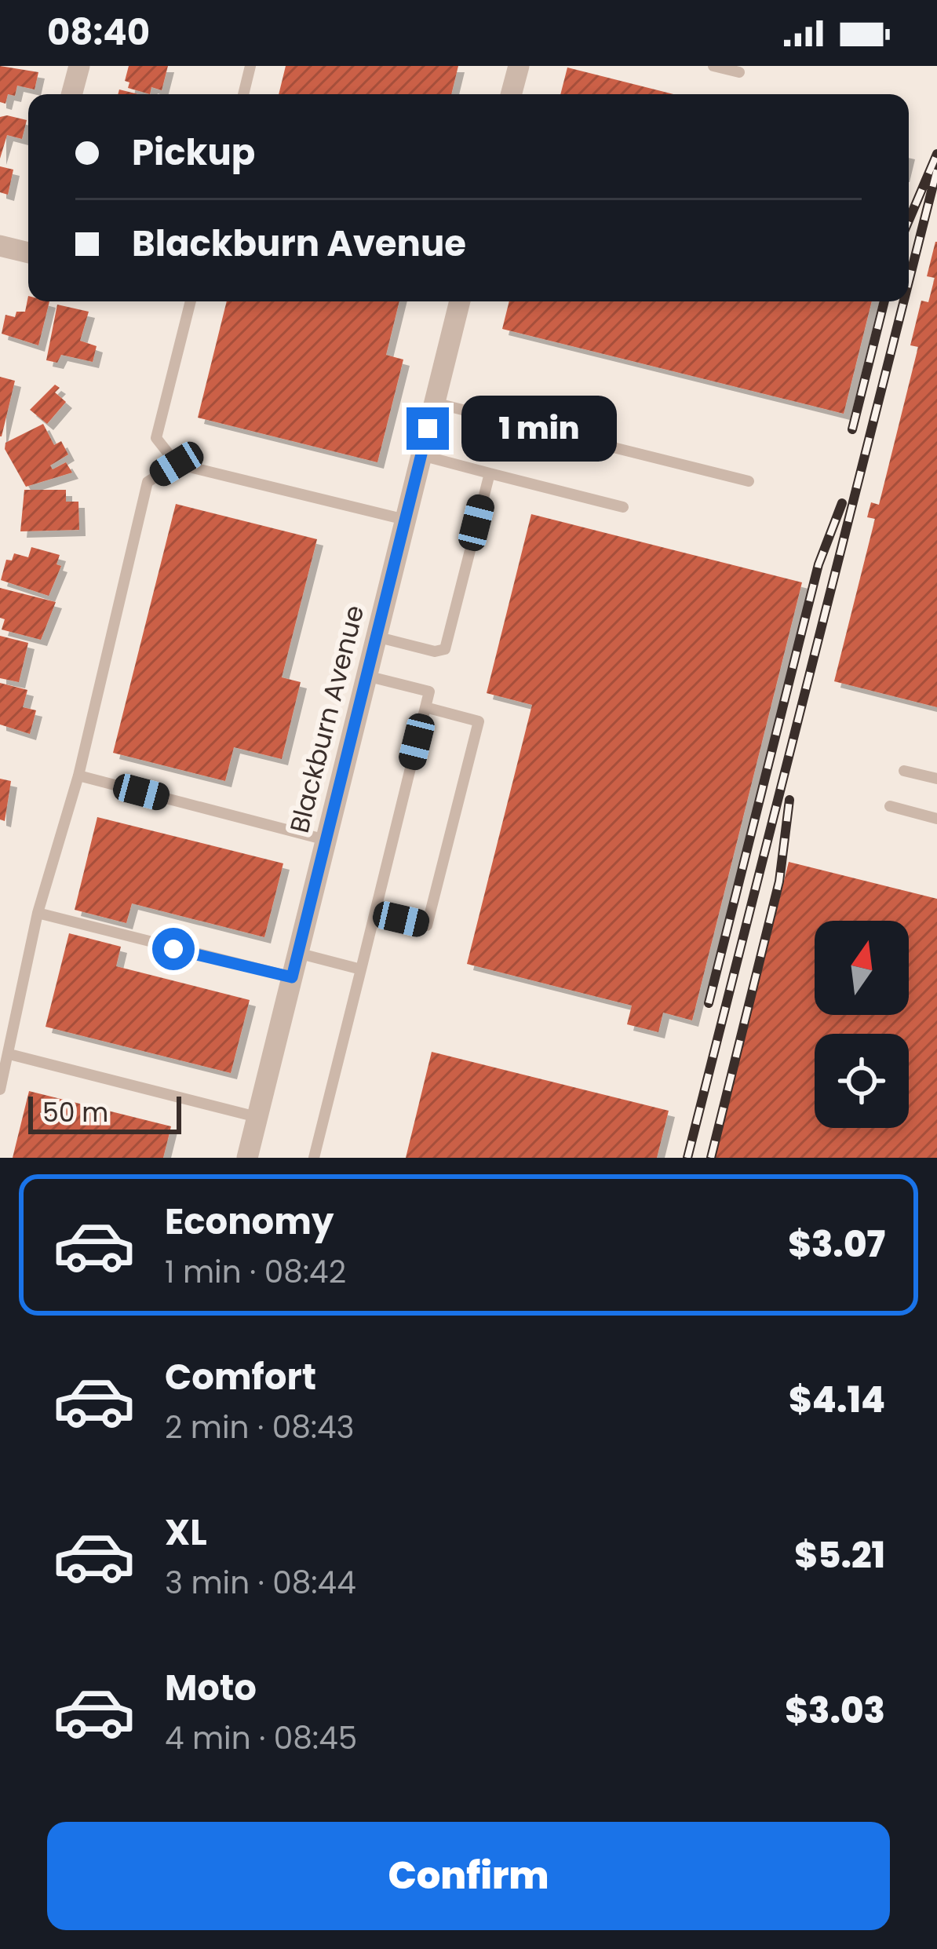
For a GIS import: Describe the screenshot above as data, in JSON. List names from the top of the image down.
{
  "streets": {
    "street": ["Blackburn Avenue"]
  },
  "scale_bar": "50 m",
  "north": "top",
  "page": {
    "status": "08:40",
    "banner": ["Pickup", "Blackburn Avenue"],
    "bubble": "1 min",
    "scale": "50 m",
    "list": [
      {
        "name": "Economy",
        "note": "1 min · 08:42",
        "value": "$3.07"
      },
      {
        "name": "Comfort",
        "note": "2 min · 08:43",
        "value": "$4.14"
      },
      {
        "name": "XL",
        "note": "3 min · 08:44",
        "value": "$5.21"
      },
      {
        "name": "Moto",
        "note": "4 min · 08:45",
        "value": "$3.03"
      }
    ],
    "buttons": "Confirm"
  }
}
